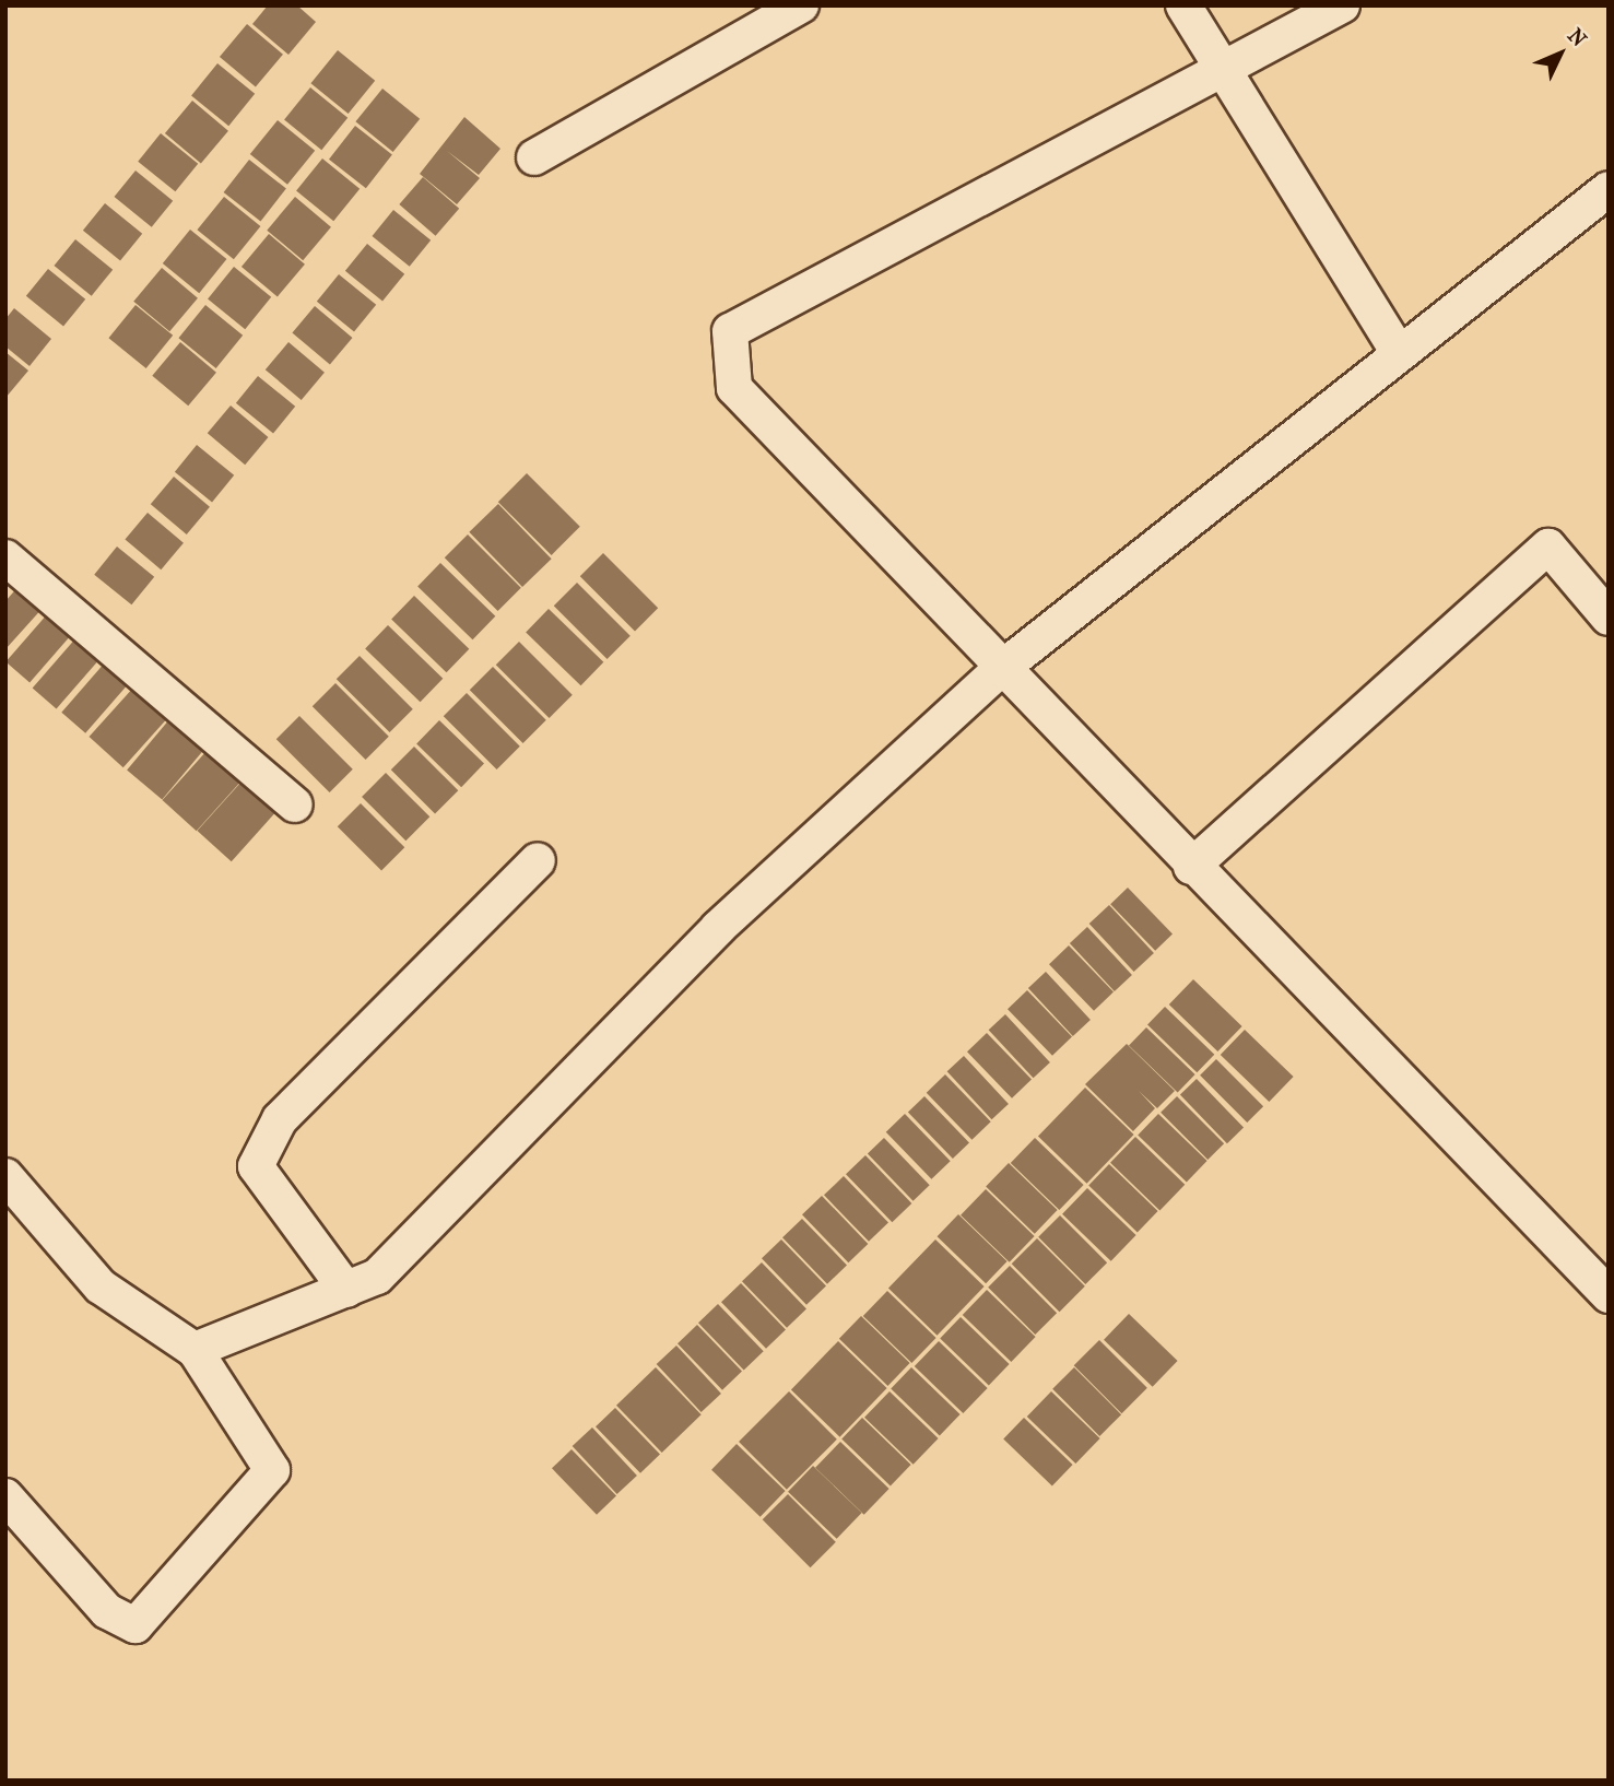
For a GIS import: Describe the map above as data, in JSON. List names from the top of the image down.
{
  "north": "top right"
}
